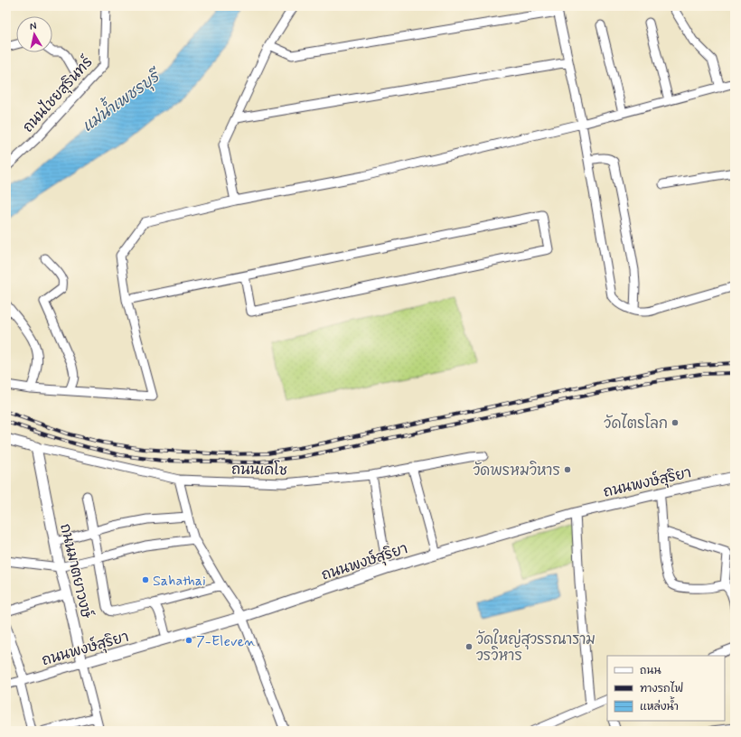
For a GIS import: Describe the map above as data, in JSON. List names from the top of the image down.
{
  "streets": {
    "main road": ["ถนนพงษ์สุริยา", "ถนนมาตยาวงษ์"],
    "street": ["ถนนไชยสุรินทร์", "ถนนเดโช"]
  },
  "crossings": [
    ["ถนนเดโช", "ถนนมาตยาวงษ์"],
    ["ถนนพงษ์สุริยา", "ถนนมาตยาวงษ์"]
  ],
  "water": ["แม่น้ำเพชรบุรี"],
  "places": [
    "วัดไตรโลก",
    "วัดพรหมวิหาร",
    "Sahathai",
    "7-Eleven",
    "วัดใหญ่สุวรรณาราม วรวิหาร"
  ],
  "legend": ["ถนน", "ทางรถไฟ", "แหล่งน้ำ"],
  "north": "top"
}
